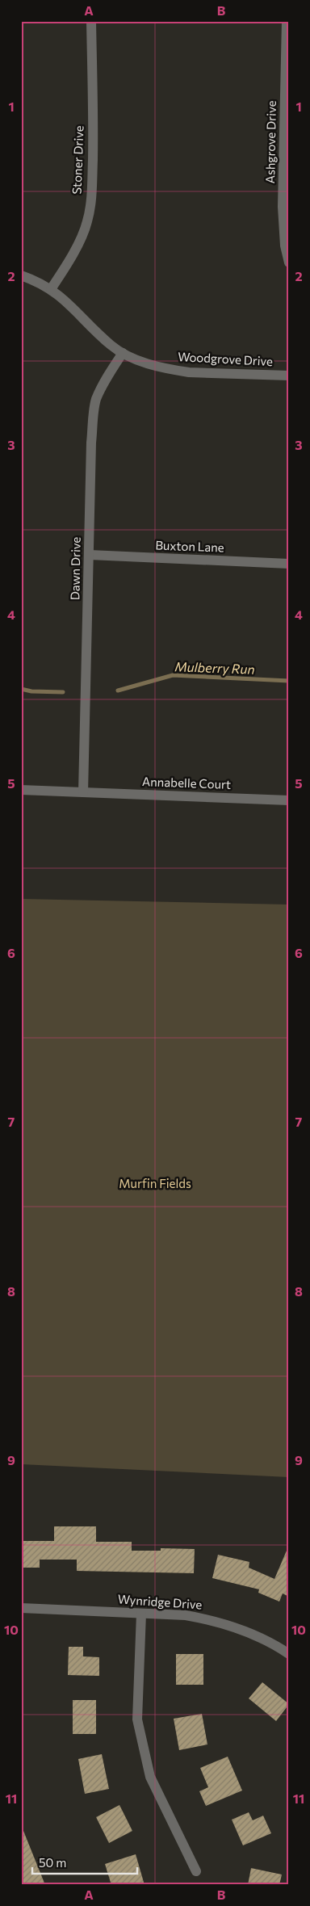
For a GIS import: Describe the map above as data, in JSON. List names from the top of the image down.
{
  "streets": {
    "street": [
      "Ashgrove Drive",
      "Stoner Drive",
      "Woodgrove Drive",
      "Buxton Lane",
      "Dawn Drive",
      "Annabelle Court",
      "Wynridge Drive"
    ]
  },
  "crossings": [
    ["Stoner Drive", "Woodgrove Drive"],
    ["Woodgrove Drive", "Dawn Drive"],
    ["Buxton Lane", "Dawn Drive"],
    ["Dawn Drive", "Annabelle Court"]
  ],
  "water": ["Mulberry Run"],
  "parks": ["Murfin Fields"],
  "scale_bar": "50 m",
  "grid": {
    "columns": ["A", "B"],
    "rows": [
      "1",
      "2",
      "3",
      "4",
      "5",
      "6",
      "7",
      "8",
      "9",
      "10",
      "11"
    ]
  }
}
